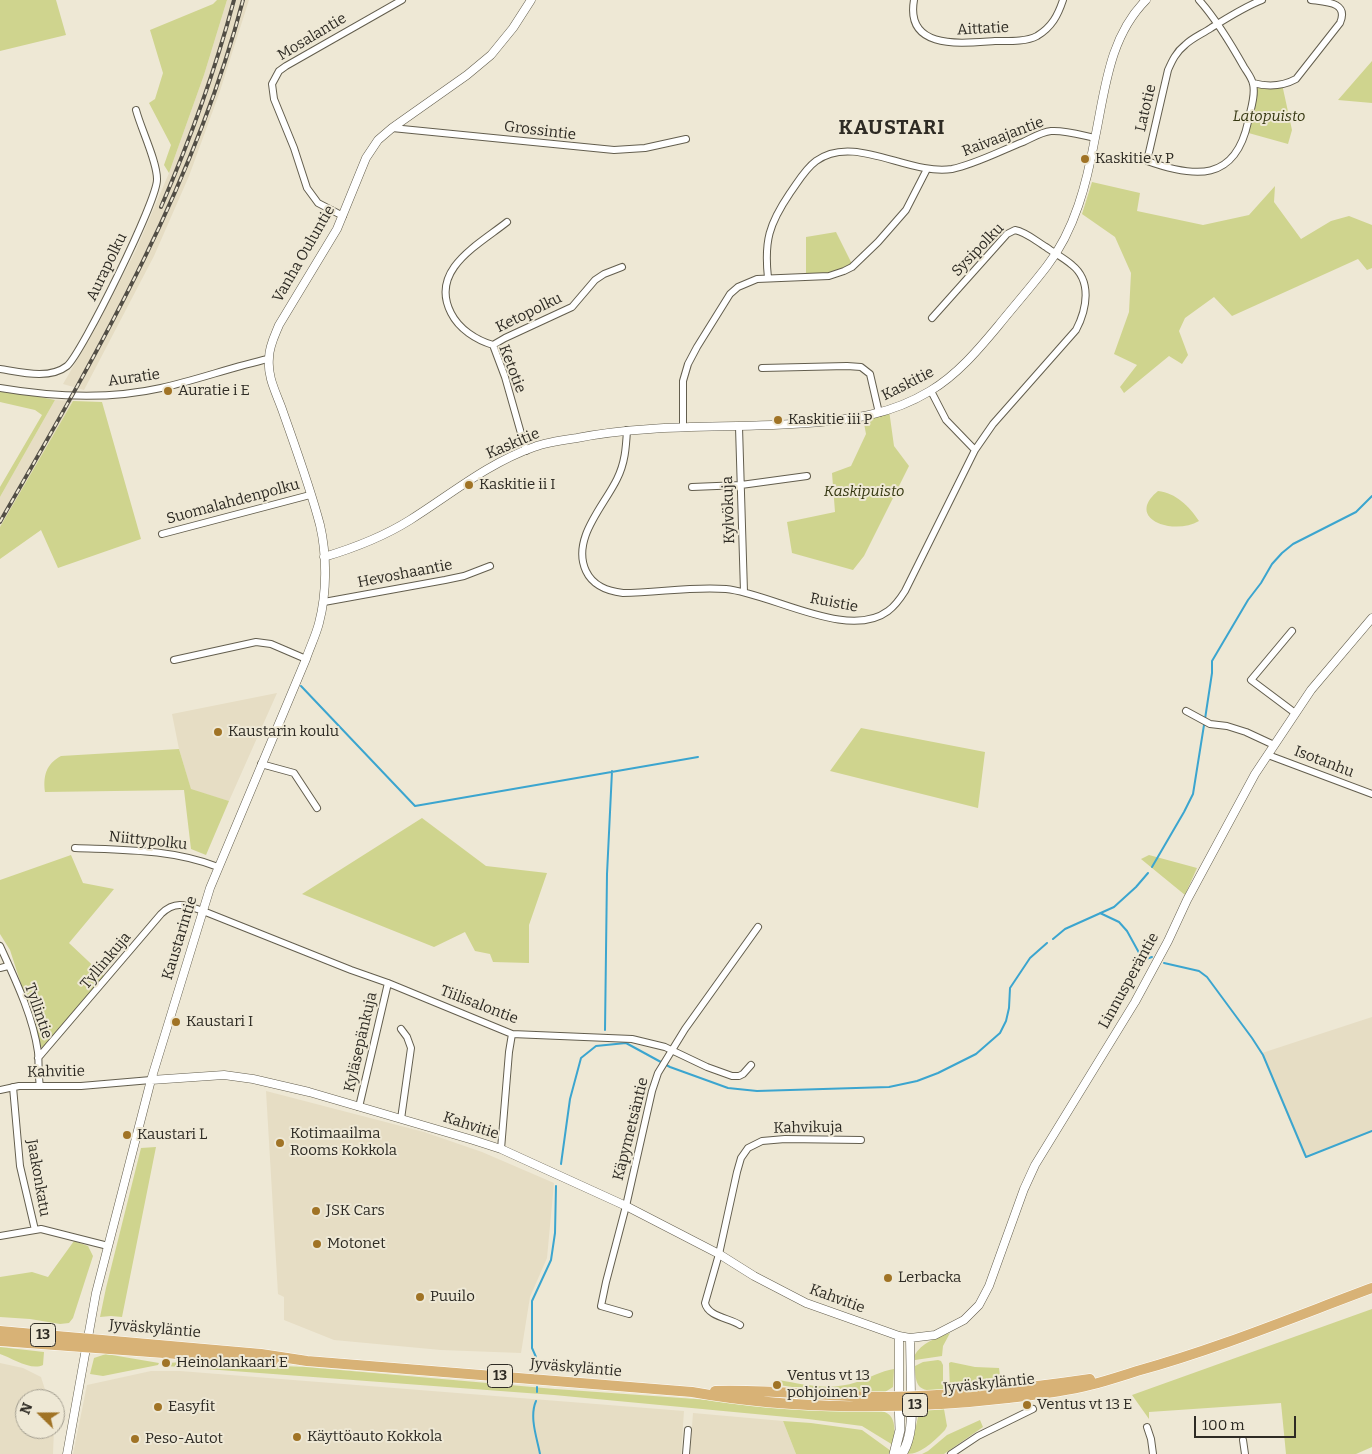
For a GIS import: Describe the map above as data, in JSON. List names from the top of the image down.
{
  "streets": {
    "highway": ["Jyväskyläntie", "13"],
    "street": [
      "Aittatie",
      "Mosalantie",
      "Latotie",
      "Grossintie",
      "Raivaajantie",
      "Sysipolku",
      "Vanha Ouluntie",
      "Aurapolku",
      "Ketopolku",
      "Ketotie",
      "Auratie",
      "Kaskitie",
      "Suomalahdenpolku",
      "Kylvökuja",
      "Hevoshaantie",
      "Ruistie",
      "Isotanhu",
      "Niittypolku",
      "Kaustarintie",
      "Tyllinkuja",
      "Linnusperäntie",
      "Tiilisalontie",
      "Tyllintie",
      "Kyläsepänkuja",
      "Kahvitie",
      "Kahvikuja",
      "Käpymetsäntie",
      "Jaakonkatu"
    ]
  },
  "crossings": [
    ["Mosalantie", "Vanha Ouluntie"],
    ["Grossintie", "Vanha Ouluntie"],
    ["Raivaajantie", "Kaskitie"],
    ["Sysipolku", "Kaskitie"],
    ["Sysipolku", "Ruistie"],
    ["Vanha Ouluntie", "Auratie"],
    ["Vanha Ouluntie", "Kaskitie"],
    ["Vanha Ouluntie", "Suomalahdenpolku"],
    ["Vanha Ouluntie", "Kaustarintie"],
    ["Ketopolku", "Ketotie"],
    ["Ketotie", "Kaskitie"],
    ["Kaskitie", "Kylvökuja"],
    ["Kaskitie", "Ruistie"],
    ["Kaskitie", "Kaustarintie"],
    ["Kylvökuja", "Ruistie"],
    ["Hevoshaantie", "Kaustarintie"],
    ["Isotanhu", "Linnusperäntie"],
    ["Niittypolku", "Kaustarintie"],
    ["Kaustarintie", "Tyllinkuja"],
    ["Kaustarintie", "Tiilisalontie"],
    ["Kaustarintie", "Kahvitie"],
    ["Kaustarintie", "Jaakonkatu"],
    ["Kaustarintie", "Jyväskyläntie"],
    ["Tyllinkuja", "Tiilisalontie"],
    ["Tyllinkuja", "Tyllintie"],
    ["Linnusperäntie", "Kahvitie"],
    ["Tiilisalontie", "Kyläsepänkuja"],
    ["Tiilisalontie", "Käpymetsäntie"],
    ["Tyllintie", "Kahvitie"],
    ["Kyläsepänkuja", "Kahvitie"],
    ["Kahvitie", "Kahvikuja"],
    ["Kahvitie", "Käpymetsäntie"],
    ["Kahvitie", "Jaakonkatu"]
  ],
  "districts": ["KAUSTARI"],
  "parks": ["Latopuisto", "Kaskipuisto"],
  "places": [
    "Kaskitie v P",
    "Auratie i E",
    "Kaskitie iii P",
    "Kaskitie ii I",
    "Kaustarin koulu",
    "Kaustari I",
    "Kaustari L",
    "Kotimaailma Rooms Kokkola",
    "JSK Cars",
    "Motonet",
    "Lerbacka",
    "Puuilo",
    "Heinolankaari E",
    "Ventus vt 13 pohjoinen P",
    "Ventus vt 13 E",
    "Easyfit",
    "Käyttöauto Kokkola",
    "Peso-Autot"
  ],
  "scale_bar": "100 m",
  "north": "left"
}
